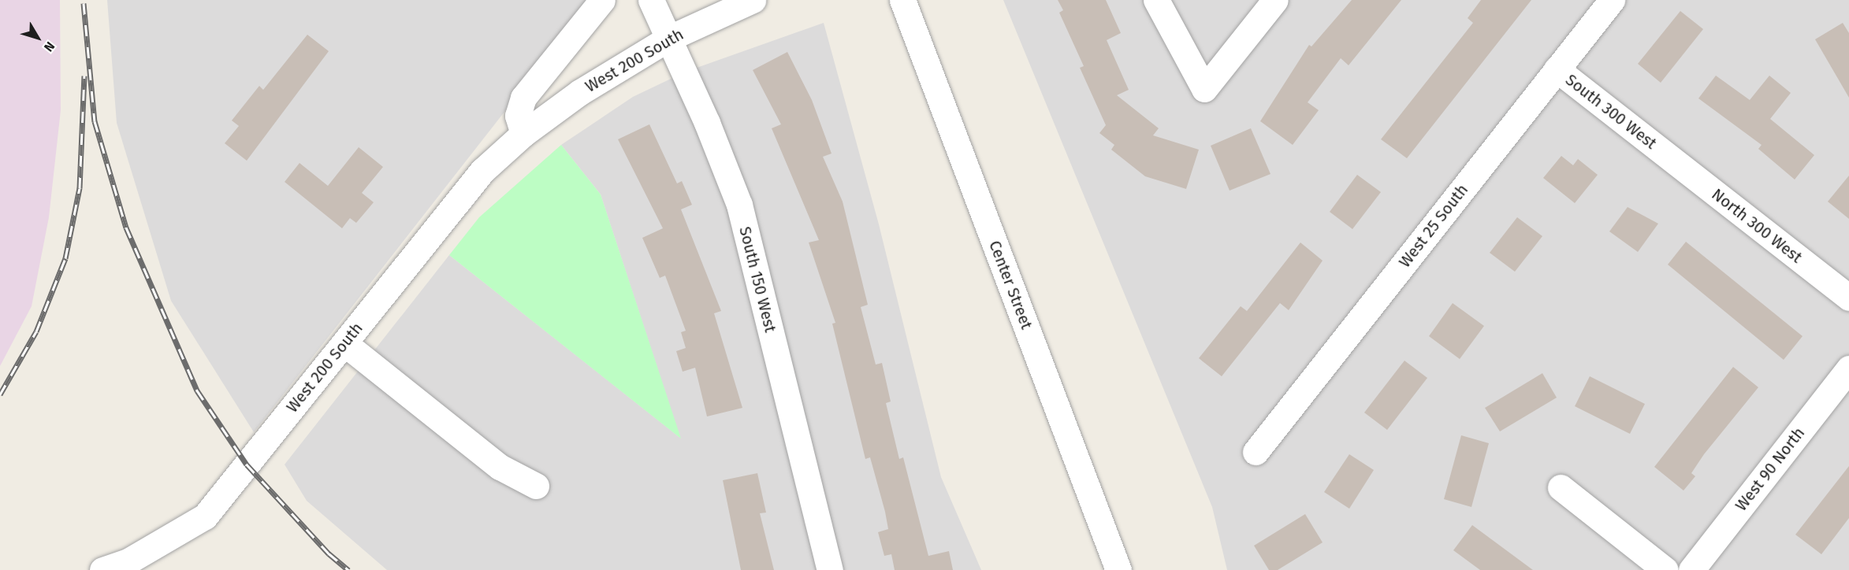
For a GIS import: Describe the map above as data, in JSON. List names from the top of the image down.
{
  "streets": {
    "street": [
      "West 200 South",
      "South 300 West",
      "West 25 South",
      "North 300 West",
      "South 150 West",
      "Center Street",
      "West 90 North"
    ]
  },
  "crossings": [
    ["West 200 South", "South 150 West"],
    ["South 300 West", "West 25 South"],
    ["South 300 West", "North 300 West"]
  ],
  "north": "bottom right"
}
